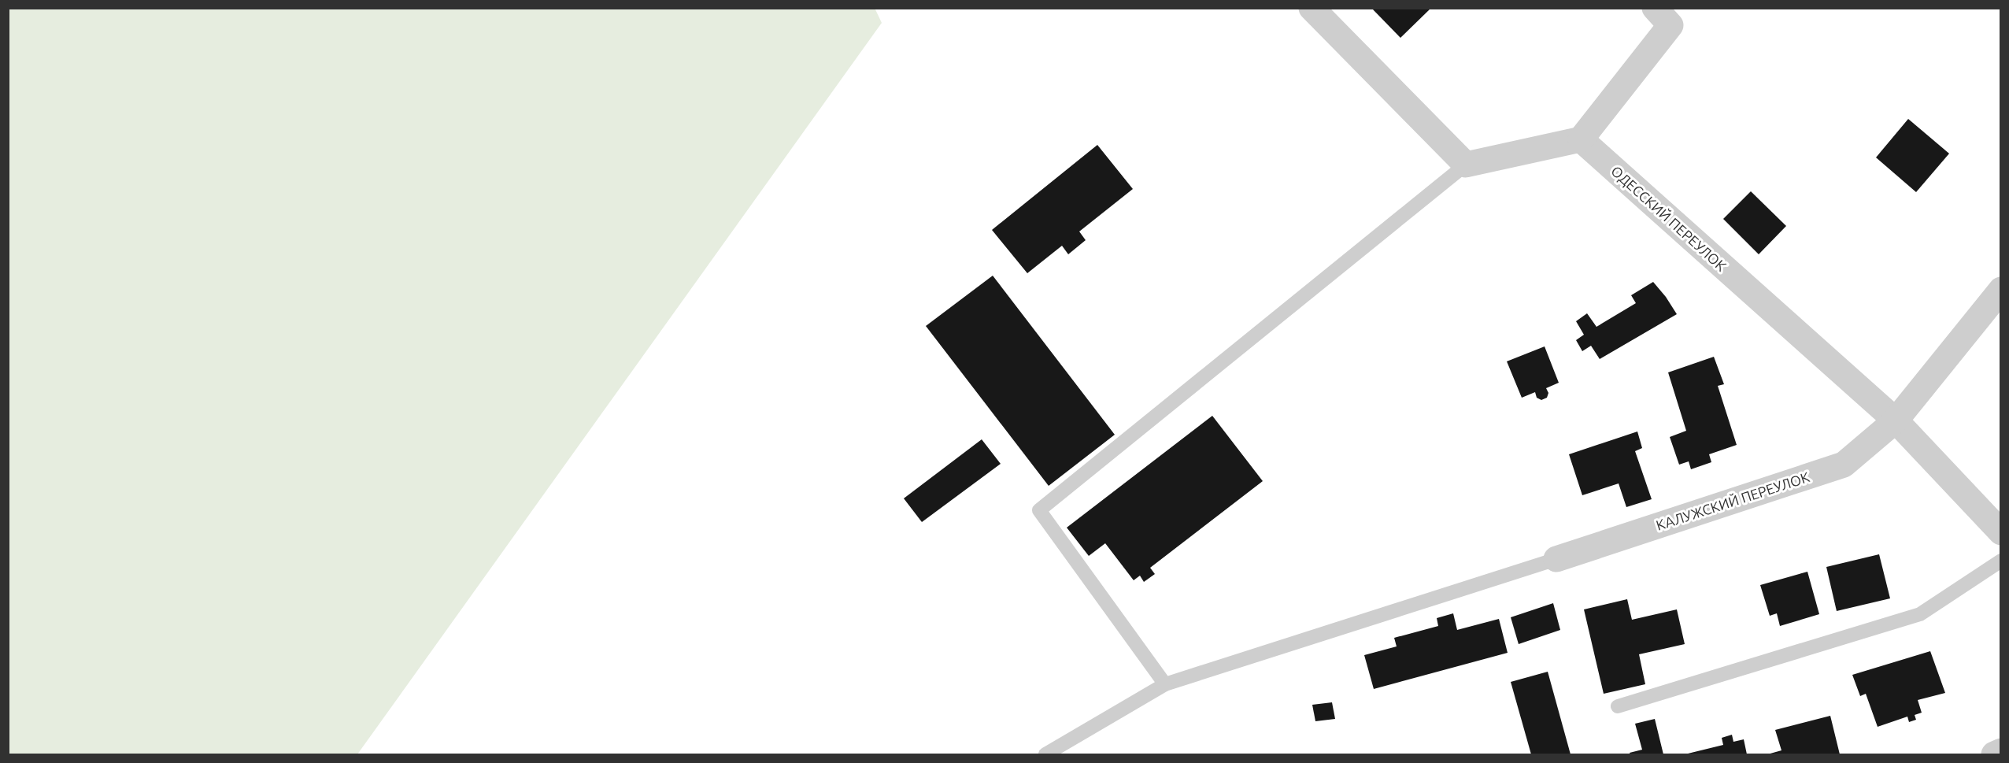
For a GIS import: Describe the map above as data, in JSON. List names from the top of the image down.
{
  "streets": {
    "street": ["ОДЕССКИЙ ПЕРЕУЛОК", "КАЛУЖСКИЙ ПЕРЕУЛОК"]
  },
  "crossings": [
    ["ОДЕССКИЙ ПЕРЕУЛОК", "КАЛУЖСКИЙ ПЕРЕУЛОК"]
  ]
}
